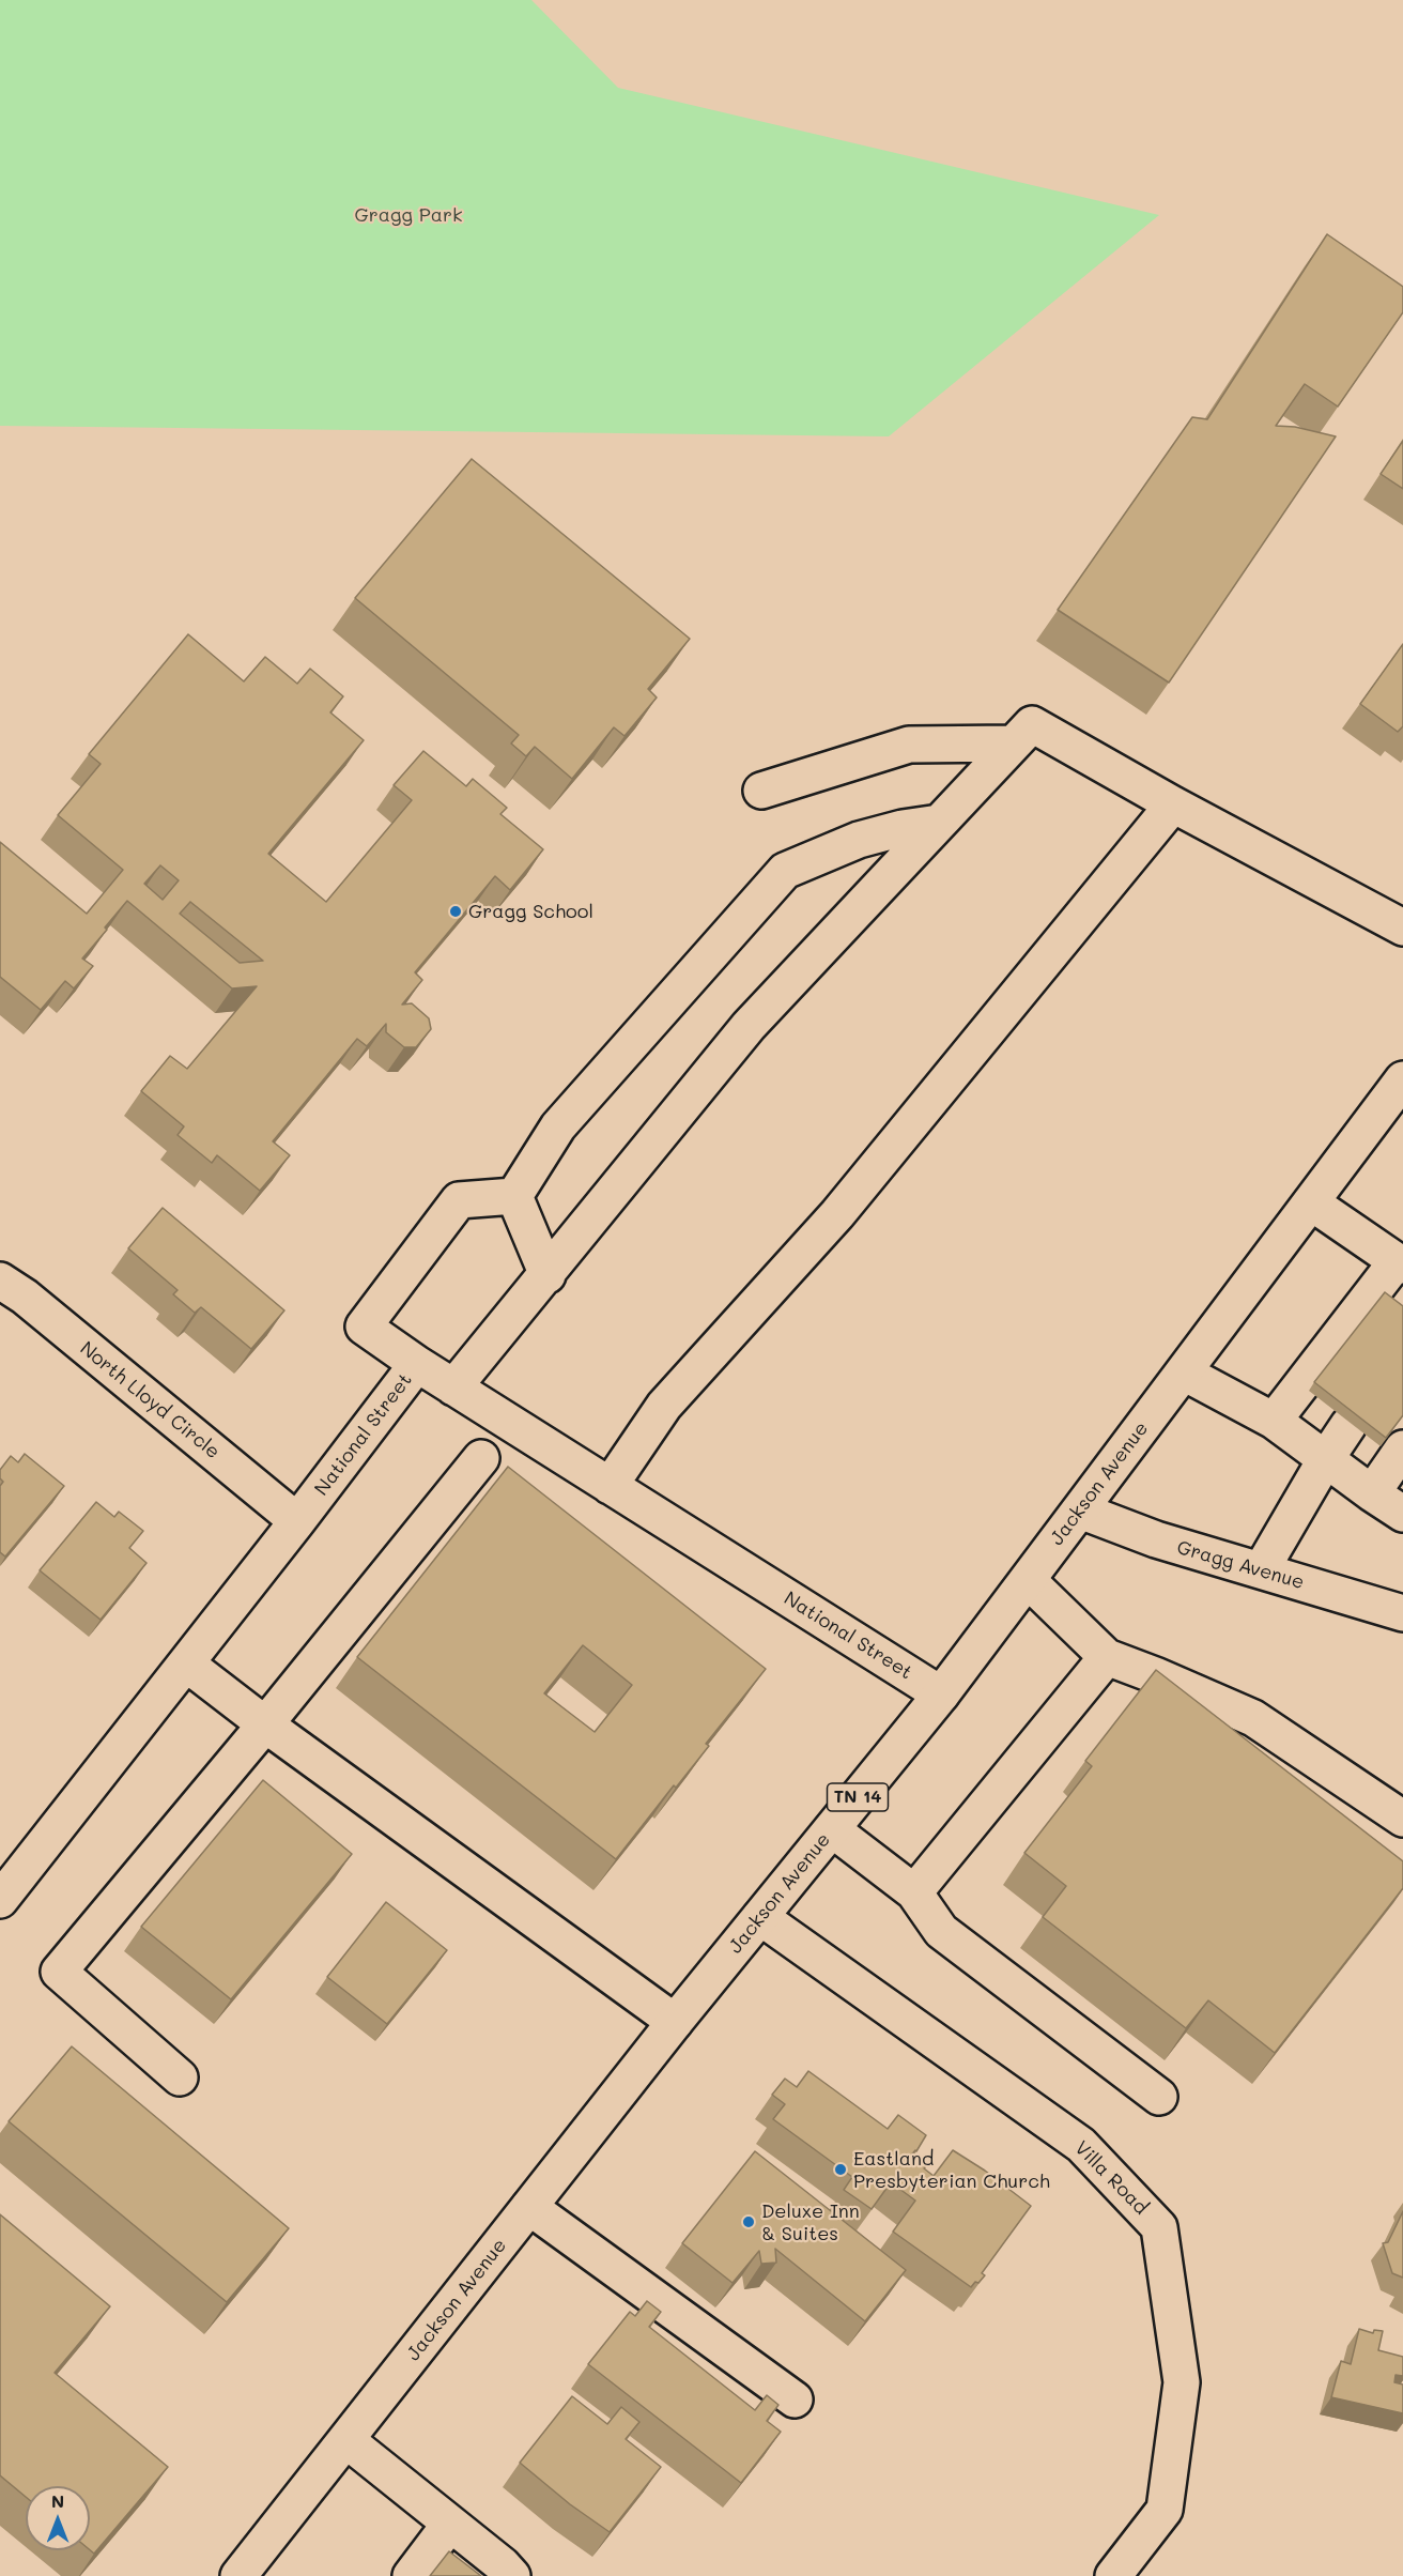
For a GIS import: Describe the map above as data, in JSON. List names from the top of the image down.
{
  "streets": {
    "street": [
      "North Lloyd Circle",
      "National Street",
      "Jackson Avenue",
      "Gragg Avenue",
      "TN 14",
      "Villa Road"
    ]
  },
  "crossings": [
    ["North Lloyd Circle", "National Street"],
    ["National Street", "Jackson Avenue"],
    ["Jackson Avenue", "Gragg Avenue"],
    ["Jackson Avenue", "Villa Road"]
  ],
  "parks": ["Gragg Park"],
  "places": ["Gragg School", "Eastland Presbyterian Church", "Deluxe Inn & Suites"],
  "north": "top"
}
